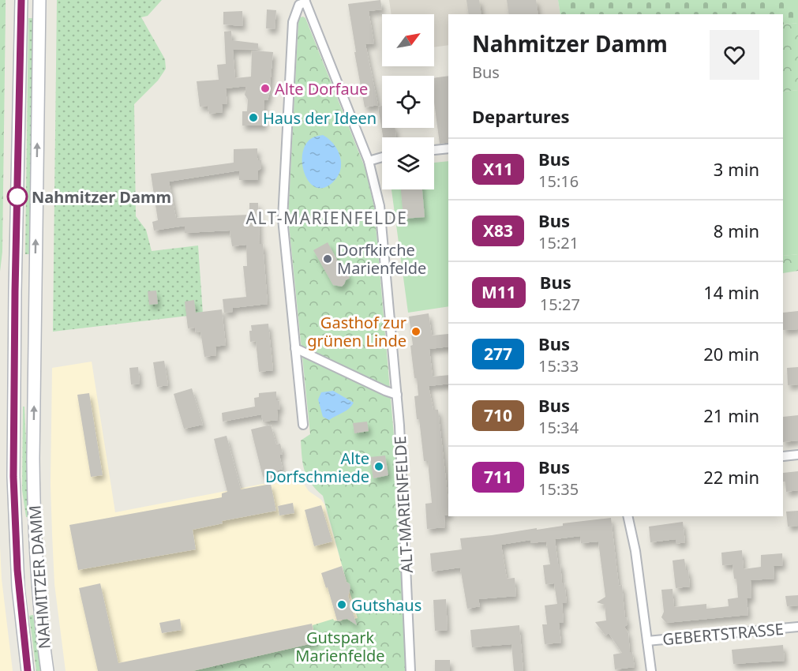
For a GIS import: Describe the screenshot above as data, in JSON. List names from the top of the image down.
{
  "streets": {
    "main road": ["NAHMITZER DAMM"],
    "street": ["ALT-MARIENFELDE", "GEBERTSTRASSE"]
  },
  "districts": ["ALT-MARIENFELDE"],
  "parks": ["Gutspark Marienfelde"],
  "places": [
    "Alte Dorfaue",
    "Haus der Ideen",
    "Nahmitzer Damm",
    "Dorfkirche Marienfelde",
    "Gasthof zur grünen Linde",
    "Alte Dorfschmiede",
    "Gutshaus"
  ],
  "lines": ["bus line X11"],
  "north": "top right",
  "page": {
    "heading": [
      ["Nahmitzer Damm", "Bus"],
      "Departures"
    ],
    "list": [
      {
        "mark": "X11",
        "name": "Bus",
        "note": "15:16",
        "value": "3 min"
      },
      {
        "mark": "X83",
        "name": "Bus",
        "note": "15:21",
        "value": "8 min"
      },
      {
        "mark": "M11",
        "name": "Bus",
        "note": "15:27",
        "value": "14 min"
      },
      {
        "mark": "277",
        "name": "Bus",
        "note": "15:33",
        "value": "20 min"
      },
      {
        "mark": "710",
        "name": "Bus",
        "note": "15:34",
        "value": "21 min"
      },
      {
        "mark": "711",
        "name": "Bus",
        "note": "15:35",
        "value": "22 min"
      }
    ]
  }
}
